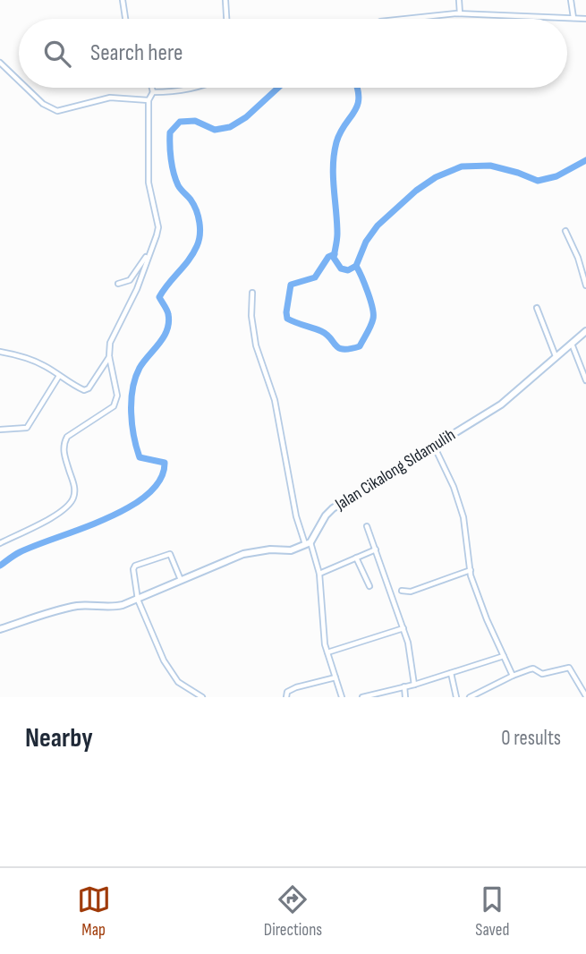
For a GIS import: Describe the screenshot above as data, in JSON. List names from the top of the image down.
{
  "streets": {
    "street": ["Jalan Cikalong SIdamulih"]
  },
  "page": {
    "search": "Search here",
    "heading": ["Nearby", "0 results"],
    "nav": ["Map", "Directions", "Saved"]
  }
}
